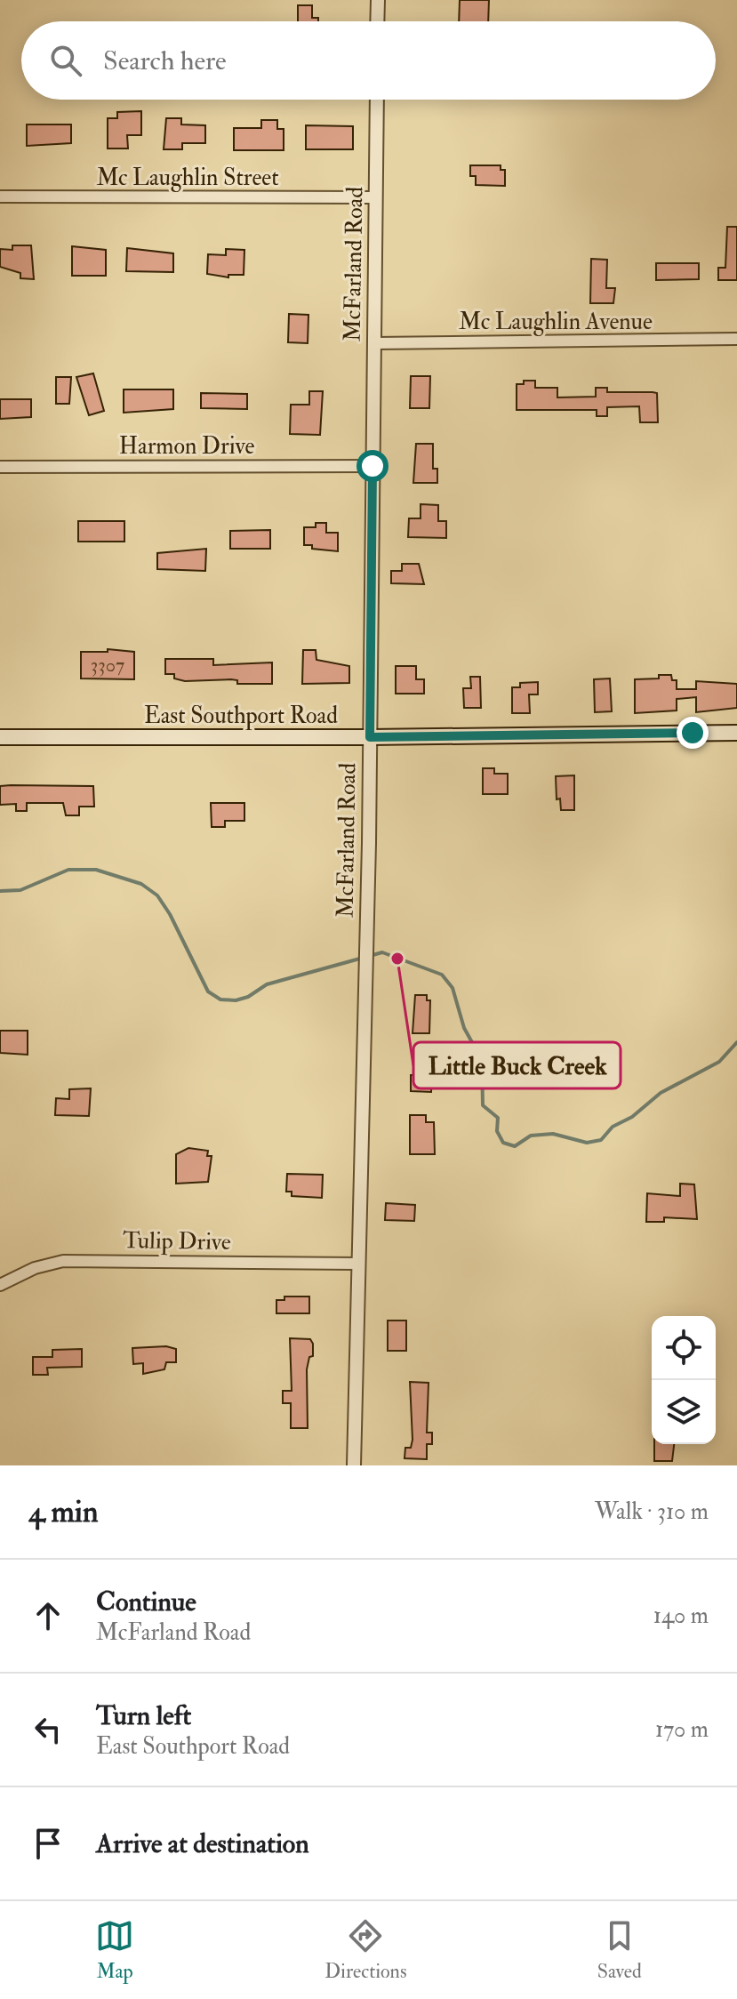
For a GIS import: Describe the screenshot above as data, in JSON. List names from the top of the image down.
{
  "streets": {
    "main road": ["East Southport Road"],
    "street": [
      "Mc Laughlin Street",
      "McFarland Road",
      "Mc Laughlin Avenue",
      "Harmon Drive",
      "Tulip Drive"
    ]
  },
  "crossings": [
    ["Mc Laughlin Street", "McFarland Road"],
    ["McFarland Road", "Mc Laughlin Avenue"],
    ["McFarland Road", "Harmon Drive"],
    ["McFarland Road", "East Southport Road"],
    ["McFarland Road", "Tulip Drive"]
  ],
  "places": ["Little Buck Creek"],
  "house_numbers": ["3307"],
  "page": {
    "search": "Search here",
    "heading": ["4 min", "Walk · 310 m"],
    "list": [
      ["Continue", "McFarland Road", "140 m"],
      ["Turn left", "East Southport Road", "170 m"],
      "Arrive at destination"
    ],
    "nav": ["Map", "Directions", "Saved"]
  }
}
